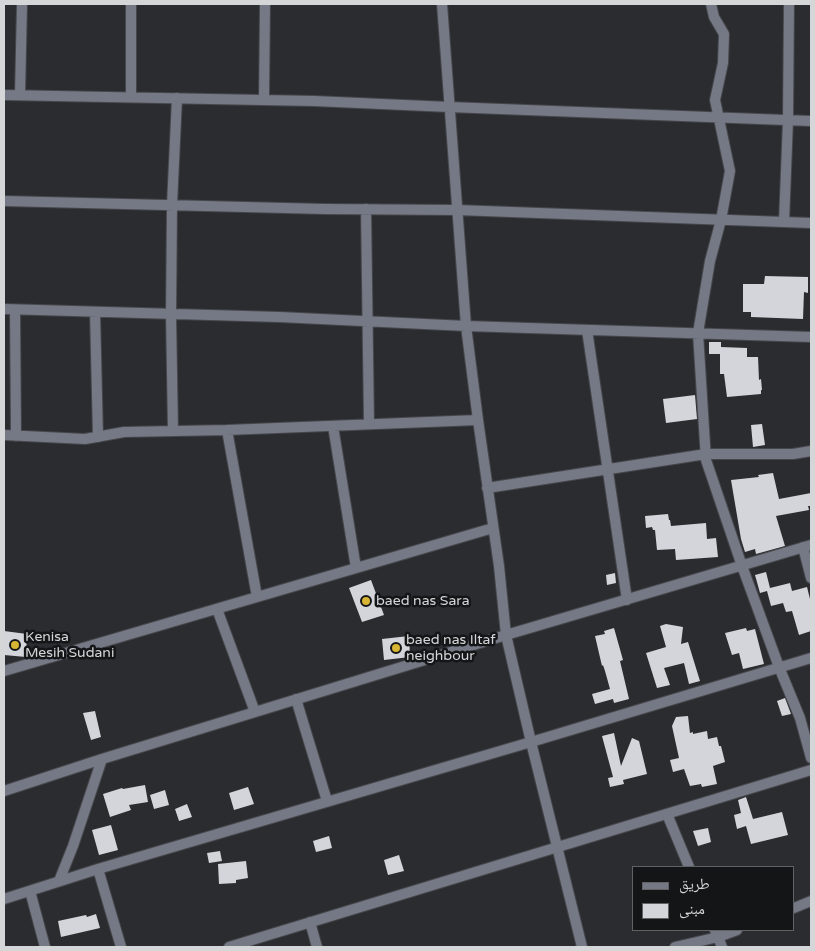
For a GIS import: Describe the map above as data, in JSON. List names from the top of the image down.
{
  "places": ["baed nas Sara", "Kenisa Mesih Sudani", "baed nas Iltaf neighbour"],
  "legend": ["طريق", "مبنى"]
}
